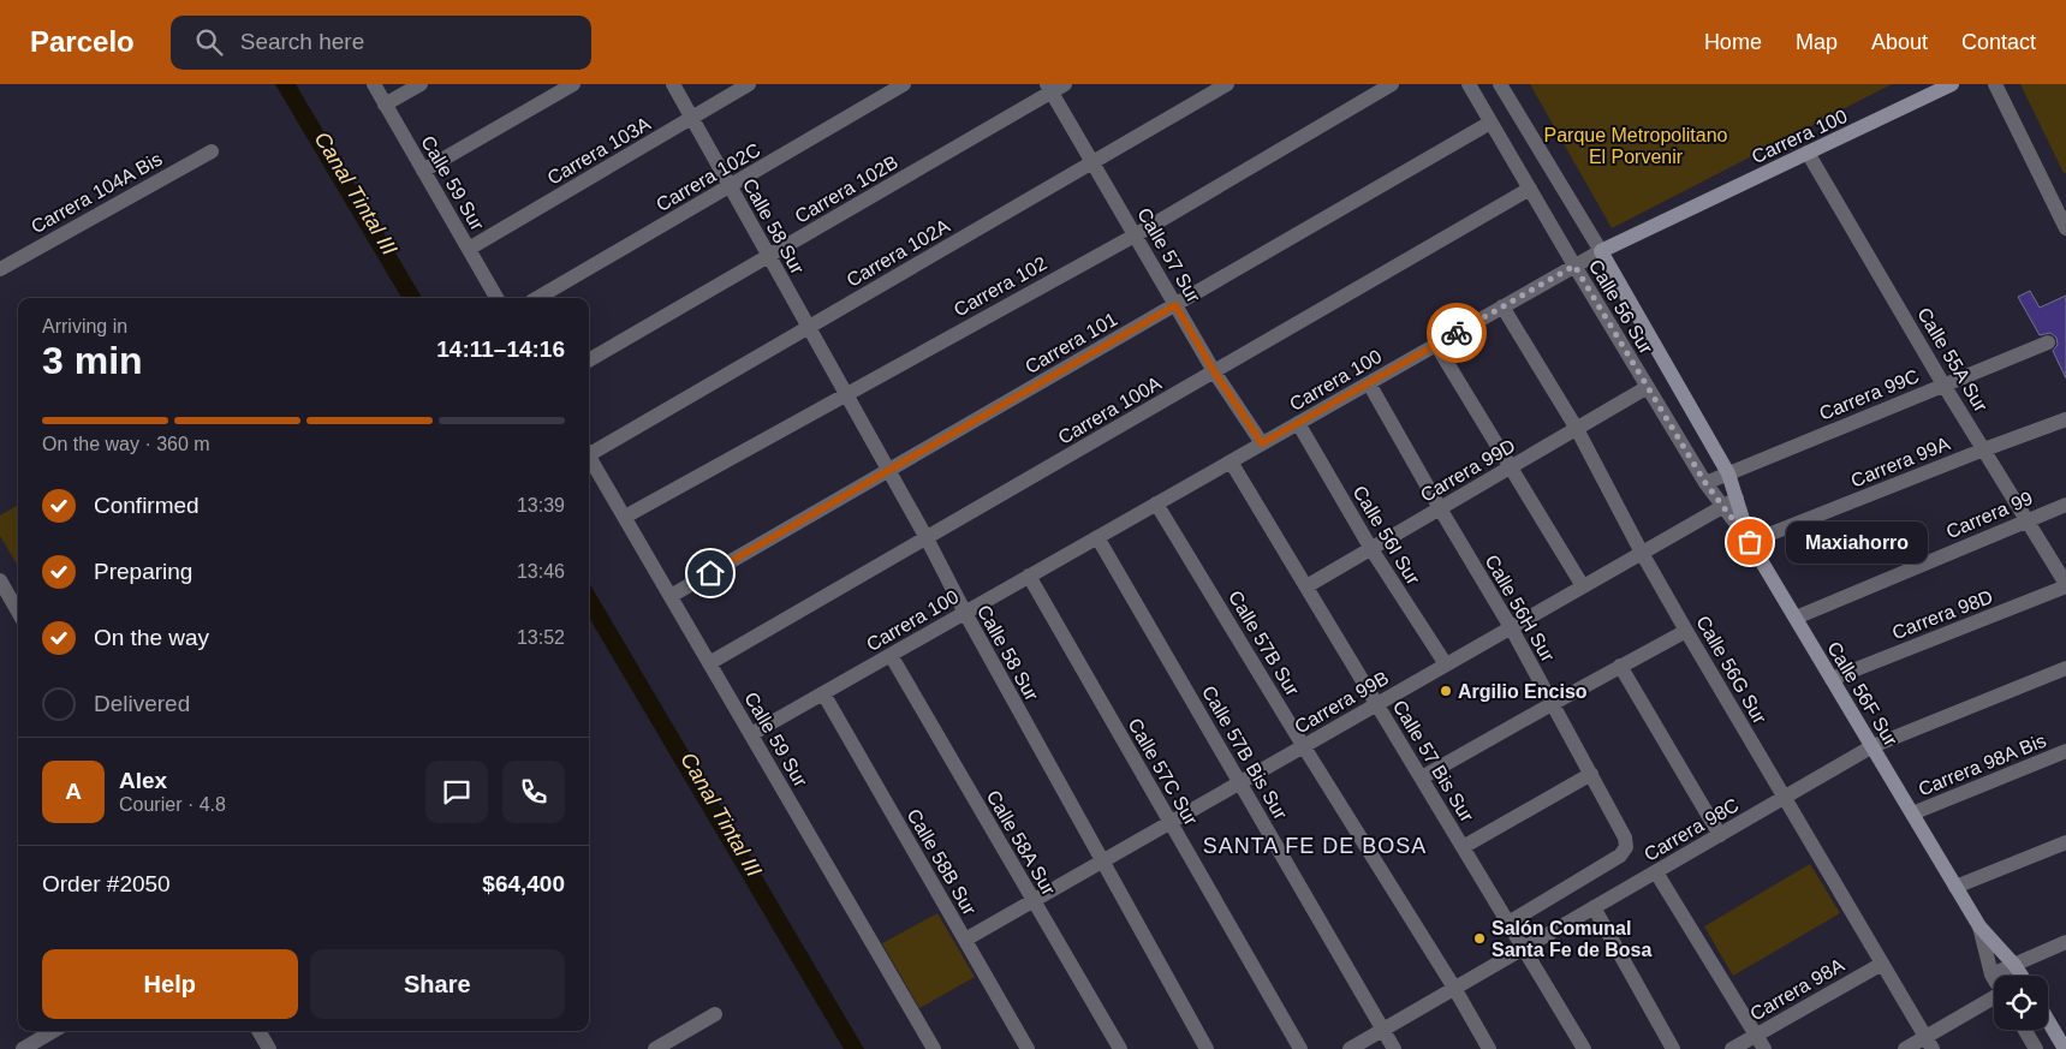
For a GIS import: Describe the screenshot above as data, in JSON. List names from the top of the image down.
{
  "streets": {
    "street": [
      "Carrera 100",
      "Carrera 103A",
      "Carrera 102C",
      "Calle 59 Sur",
      "Carrera 102B",
      "Carrera 104A Bis",
      "Calle 58 Sur",
      "Carrera 102A",
      "Calle 57 Sur",
      "Carrera 102",
      "Calle 56 Sur",
      "Carrera 101",
      "Calle 55A Sur",
      "Carrera 99C",
      "Carrera 100A",
      "Carrera 99A",
      "Carrera 99D",
      "Carrera 99",
      "Calle 56I Sur",
      "Calle 56H Sur",
      "Carrera 98D",
      "Calle 57B Sur",
      "Calle 56G Sur",
      "Calle 56F Sur",
      "Carrera 99B",
      "Calle 57B Bis Sur",
      "Calle 57 Bis Sur",
      "Carrera 98A Bis",
      "Calle 57C Sur",
      "Carrera 98C",
      "Calle 58A Sur",
      "Calle 58B Sur",
      "Carrera 98A"
    ]
  },
  "crossings": [
    ["Carrera 100", "Calle 59 Sur"],
    ["Carrera 100", "Calle 58 Sur"],
    ["Carrera 100", "Calle 57 Sur"],
    ["Carrera 100", "Calle 56 Sur"],
    ["Carrera 100", "Calle 55A Sur"],
    ["Carrera 100", "Calle 56I Sur"],
    ["Carrera 100", "Calle 56H Sur"],
    ["Carrera 100", "Calle 57B Sur"],
    ["Carrera 100", "Calle 56G Sur"],
    ["Carrera 100", "Calle 57B Bis Sur"],
    ["Carrera 100", "Calle 57 Bis Sur"],
    ["Carrera 100", "Calle 57C Sur"],
    ["Carrera 100", "Calle 58A Sur"],
    ["Carrera 100", "Calle 58B Sur"],
    ["Carrera 103A", "Calle 59 Sur"],
    ["Carrera 103A", "Calle 58 Sur"],
    ["Carrera 102C", "Calle 58 Sur"],
    ["Calle 59 Sur", "Carrera 102"],
    ["Calle 59 Sur", "Carrera 101"],
    ["Calle 59 Sur", "Carrera 100A"],
    ["Carrera 102B", "Calle 58 Sur"],
    ["Carrera 102B", "Calle 57 Sur"],
    ["Calle 58 Sur", "Carrera 102A"],
    ["Calle 58 Sur", "Carrera 102"],
    ["Calle 58 Sur", "Carrera 101"],
    ["Calle 58 Sur", "Carrera 100A"],
    ["Calle 58 Sur", "Carrera 99B"],
    ["Carrera 102A", "Calle 57 Sur"],
    ["Calle 57 Sur", "Carrera 102"],
    ["Calle 57 Sur", "Carrera 101"],
    ["Calle 57 Sur", "Carrera 100A"],
    ["Calle 56 Sur", "Carrera 101"],
    ["Calle 56 Sur", "Carrera 99C"],
    ["Calle 56 Sur", "Carrera 100A"],
    ["Calle 56 Sur", "Carrera 99D"],
    ["Calle 56 Sur", "Calle 56F Sur"],
    ["Calle 56 Sur", "Carrera 99B"],
    ["Calle 55A Sur", "Carrera 99C"],
    ["Calle 55A Sur", "Carrera 99A"],
    ["Calle 55A Sur", "Carrera 99"],
    ["Calle 55A Sur", "Carrera 98D"],
    ["Carrera 99C", "Calle 56F Sur"],
    ["Carrera 99A", "Calle 56F Sur"],
    ["Carrera 99D", "Calle 56I Sur"],
    ["Carrera 99D", "Calle 56H Sur"],
    ["Carrera 99D", "Calle 56G Sur"],
    ["Carrera 99D", "Calle 57 Bis Sur"],
    ["Carrera 99", "Calle 56F Sur"],
    ["Calle 56I Sur", "Carrera 99B"],
    ["Calle 56H Sur", "Carrera 99B"],
    ["Calle 56H Sur", "Calle 57 Bis Sur"],
    ["Carrera 98D", "Calle 56F Sur"],
    ["Calle 57B Sur", "Carrera 99B"],
    ["Calle 57B Sur", "Carrera 98C"],
    ["Calle 56G Sur", "Carrera 99B"],
    ["Calle 56G Sur", "Carrera 98C"],
    ["Calle 56G Sur", "Carrera 98A"],
    ["Calle 56F Sur", "Carrera 99B"],
    ["Calle 56F Sur", "Carrera 98A Bis"],
    ["Calle 56F Sur", "Carrera 98C"],
    ["Carrera 99B", "Calle 57B Bis Sur"],
    ["Carrera 99B", "Calle 57 Bis Sur"],
    ["Carrera 99B", "Calle 57C Sur"],
    ["Carrera 99B", "Calle 58A Sur"],
    ["Carrera 99B", "Calle 58B Sur"],
    ["Calle 57B Bis Sur", "Carrera 98C"],
    ["Calle 57 Bis Sur", "Carrera 98C"]
  ],
  "districts": ["SANTA FE DE BOSA"],
  "water": ["Canal Tintal III"],
  "parks": ["Parque Metropolitano El Porvenir"],
  "places": ["Maxiahorro", "Argilio Enciso", "Salón Comunal Santa Fe de Bosa"],
  "page": {
    "header": "Parcelo",
    "search": "Search here",
    "nav": [
      "Home",
      "Map",
      "About",
      "Contact"
    ],
    "heading": ["3 min", "Arriving in", "14:11–14:16"],
    "panel": [
      "Alex",
      "Courier · 4.8",
      "Order #2050",
      "$64,400"
    ],
    "bar": "On the way · 360 m",
    "list": [
      ["Confirmed", "13:39"],
      ["Preparing", "13:46"],
      ["On the way", "13:52"],
      "Delivered"
    ],
    "bubble": "Maxiahorro",
    "round": "A",
    "buttons": ["Help", "Share"]
  }
}
